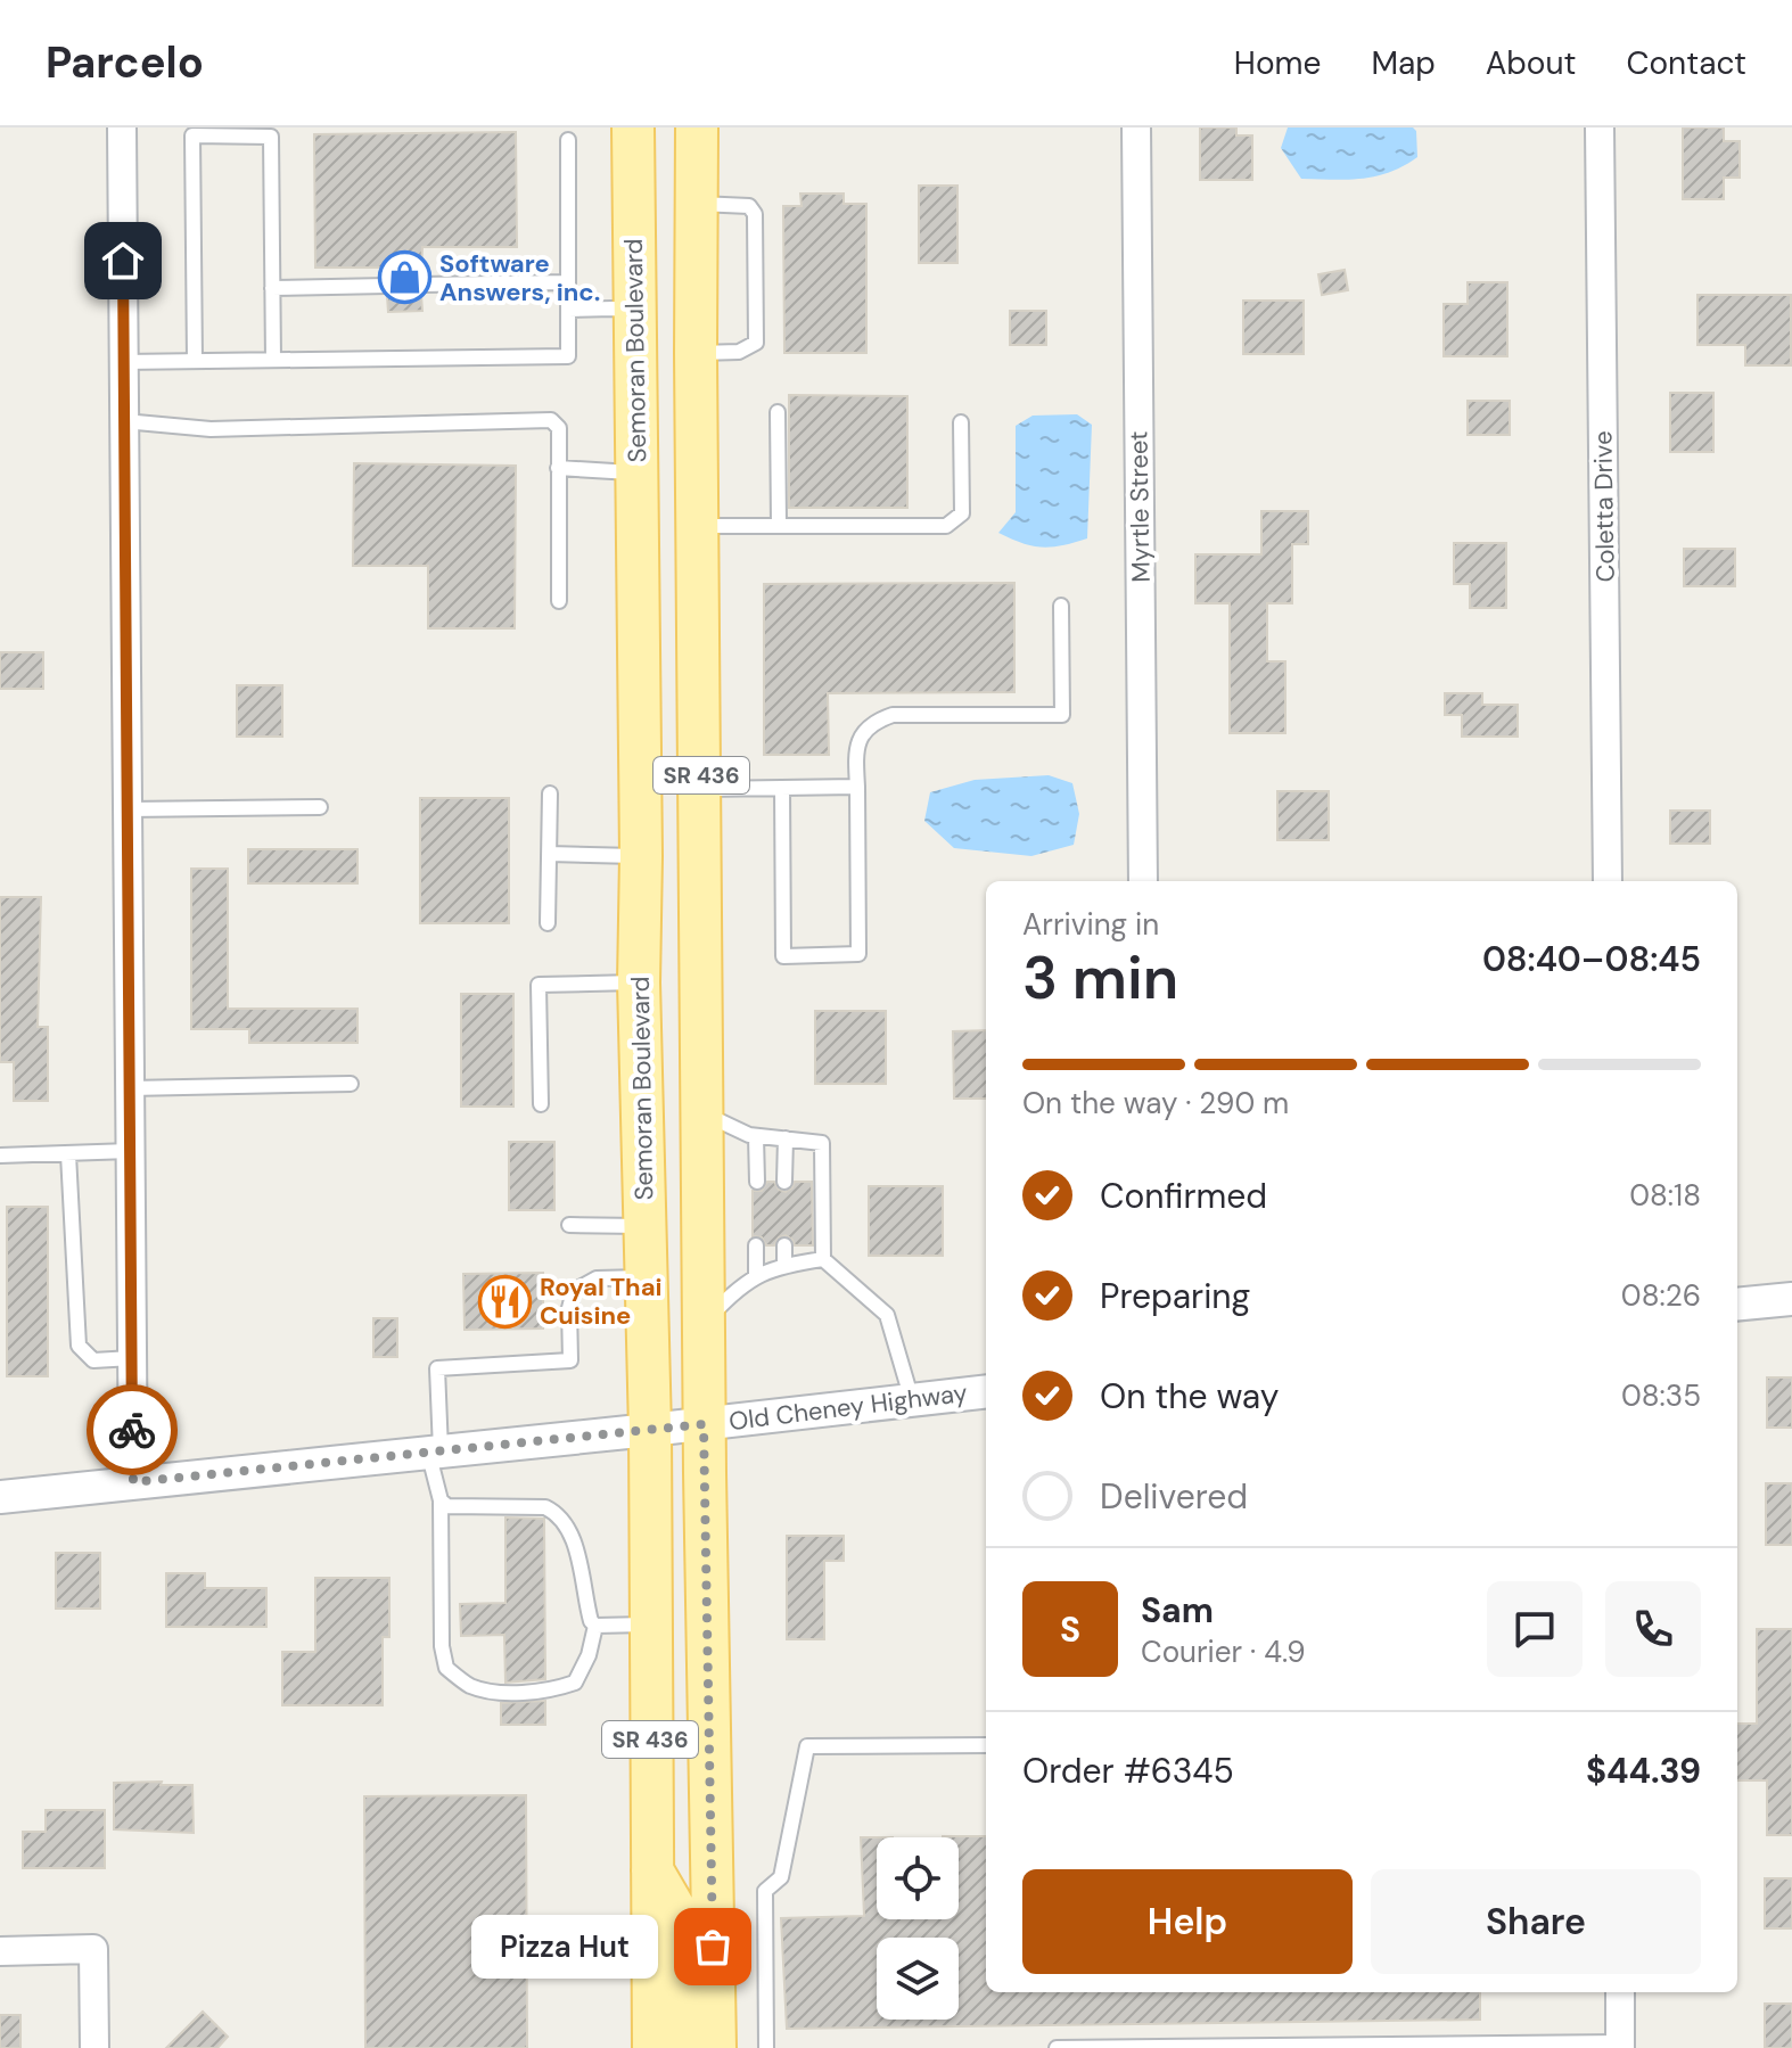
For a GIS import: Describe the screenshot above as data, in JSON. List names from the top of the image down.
{
  "streets": {
    "main road": ["Semoran Boulevard", "SR 436"],
    "street": ["Myrtle Street", "Coletta Drive", "Old Cheney Highway"]
  },
  "crossings": [
    ["Semoran Boulevard", "Old Cheney Highway"],
    ["SR 436", "Old Cheney Highway"]
  ],
  "places": {
    "shop": ["Software Answers, inc."],
    "restaurant": ["Royal Thai Cuisine"],
    "other": ["Pizza Hut"]
  },
  "page": {
    "header": "Parcelo",
    "nav": [
      "Home",
      "Map",
      "About",
      "Contact"
    ],
    "heading": ["3 min", "Arriving in", "08:40–08:45"],
    "panel": [
      "Sam",
      "Courier · 4.9",
      "Order #6345",
      "$44.39"
    ],
    "bar": "On the way · 290 m",
    "list": [
      ["Confirmed", "08:18"],
      ["Preparing", "08:26"],
      ["On the way", "08:35"],
      "Delivered"
    ],
    "round": "S",
    "buttons": ["Help", "Share"],
    "bubble": "Pizza Hut"
  }
}
